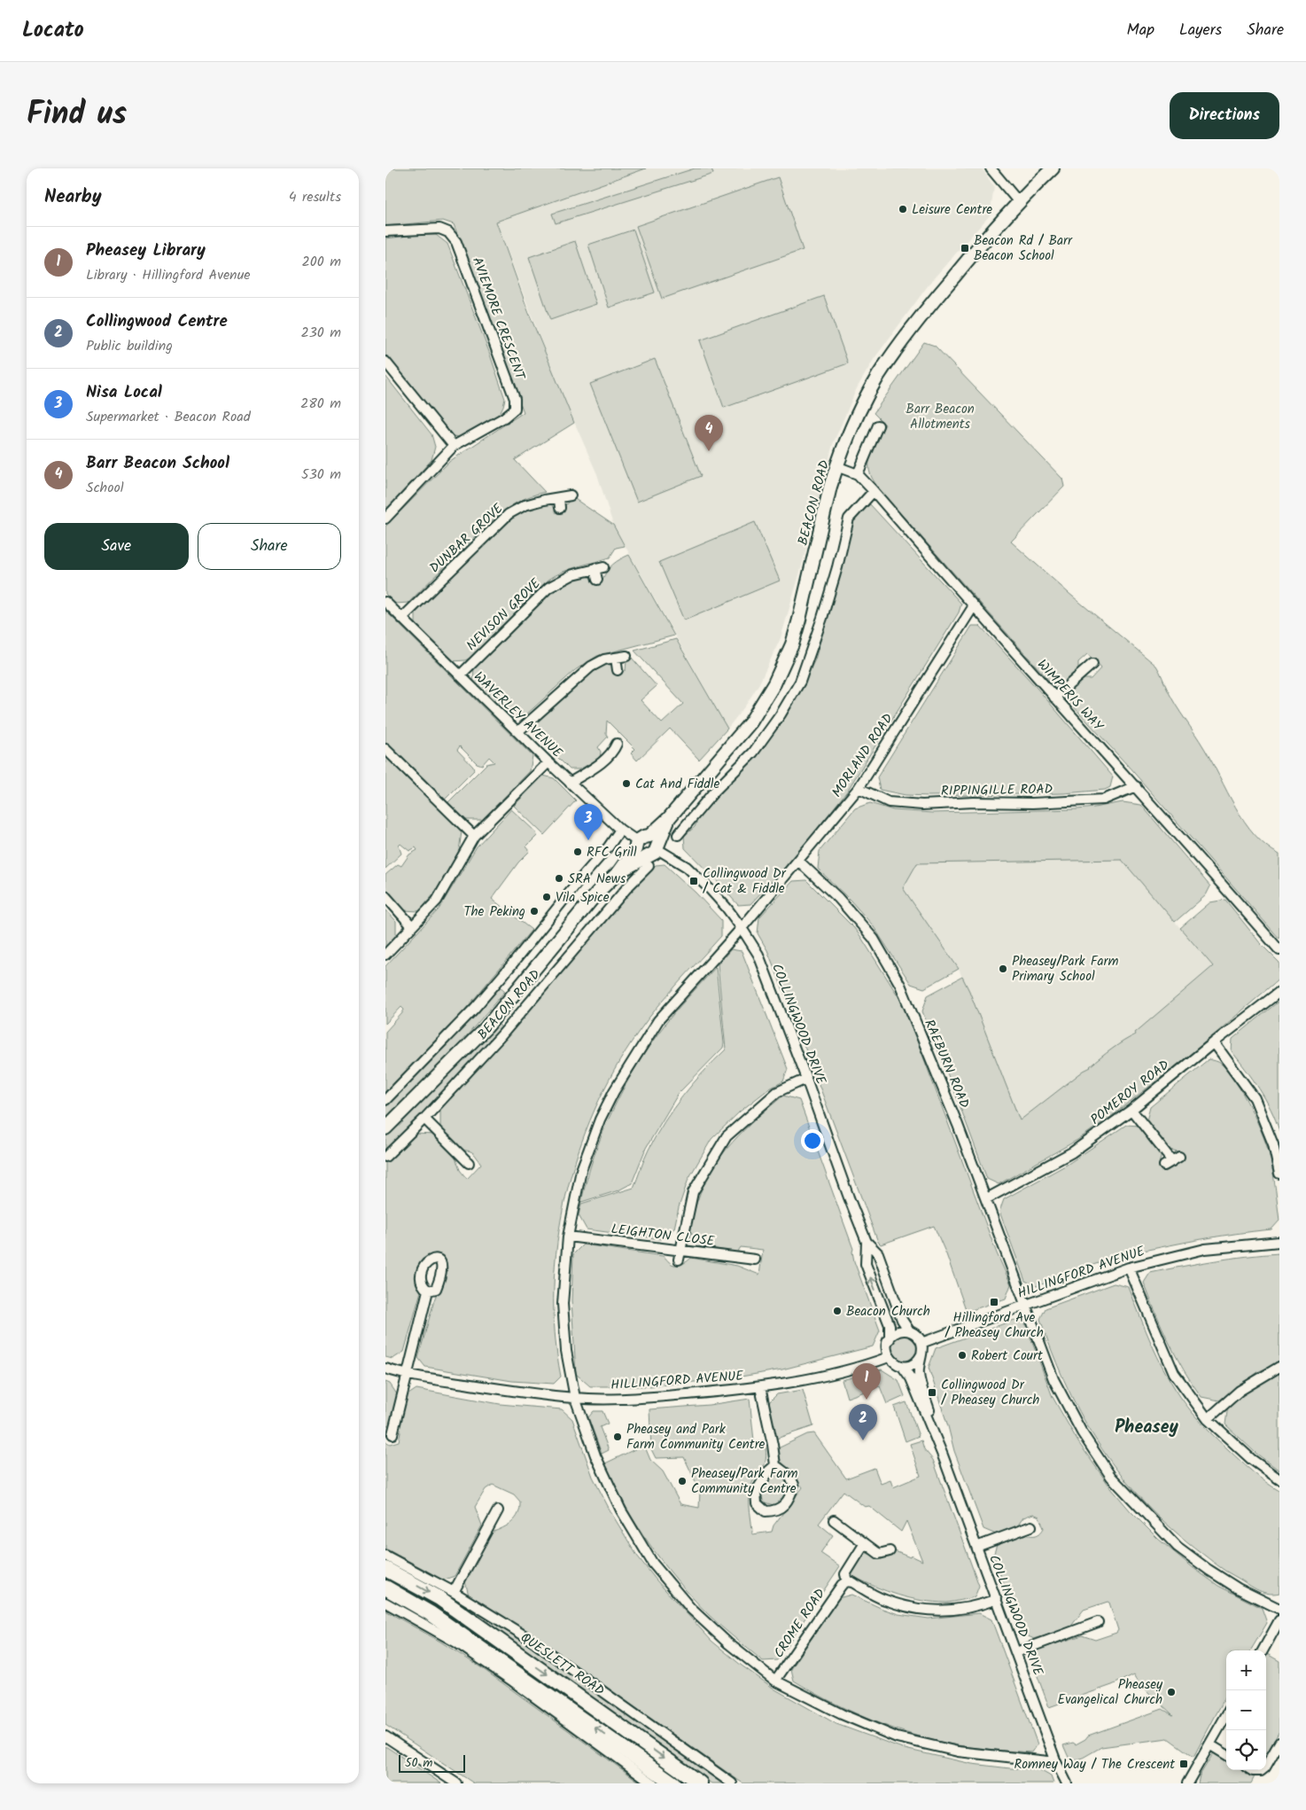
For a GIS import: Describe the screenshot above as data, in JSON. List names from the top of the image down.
{
  "streets": {
    "highway": ["QUESLETT ROAD"],
    "main road": ["BEACON ROAD"],
    "street": [
      "AVIEMORE CRESCENT",
      "DUNBAR GROVE",
      "NEVISON GROVE",
      "WIMPERIS WAY",
      "WAVERLEY AVENUE",
      "MORLAND ROAD",
      "RIPPINGILLE ROAD",
      "COLLINGWOOD DRIVE",
      "RAEBURN ROAD",
      "POMEROY ROAD",
      "LEIGHTON CLOSE",
      "HILLINGFORD AVENUE",
      "CROME ROAD"
    ]
  },
  "crossings": [
    ["BEACON ROAD", "WIMPERIS WAY"],
    ["BEACON ROAD", "WAVERLEY AVENUE"],
    ["BEACON ROAD", "COLLINGWOOD DRIVE"],
    ["DUNBAR GROVE", "WAVERLEY AVENUE"],
    ["NEVISON GROVE", "WAVERLEY AVENUE"],
    ["WIMPERIS WAY", "MORLAND ROAD"],
    ["WIMPERIS WAY", "RIPPINGILLE ROAD"],
    ["WAVERLEY AVENUE", "COLLINGWOOD DRIVE"],
    ["MORLAND ROAD", "RIPPINGILLE ROAD"],
    ["MORLAND ROAD", "COLLINGWOOD DRIVE"],
    ["MORLAND ROAD", "RAEBURN ROAD"],
    ["MORLAND ROAD", "LEIGHTON CLOSE"],
    ["MORLAND ROAD", "HILLINGFORD AVENUE"],
    ["MORLAND ROAD", "CROME ROAD"],
    ["COLLINGWOOD DRIVE", "HILLINGFORD AVENUE"],
    ["RAEBURN ROAD", "POMEROY ROAD"],
    ["RAEBURN ROAD", "HILLINGFORD AVENUE"]
  ],
  "districts": ["Pheasey"],
  "parks": ["Barr Beacon Allotments"],
  "places": {
    "other": [
      "Leisure Centre",
      "Cat And Fiddle",
      "RFC Grill",
      "SRA News",
      "Vila Spice",
      "The Peking",
      "Pheasey/Park Farm Primary School",
      "Beacon Church",
      "Robert Court",
      "Pheasey and Park Farm Community Centre",
      "Pheasey/Park Farm Community Centre",
      "Pheasey Evangelical Church"
    ],
    "transit": [
      "Beacon Rd / Barr Beacon School",
      "Collingwood Dr / Cat & Fiddle",
      "Hillingford Ave / Pheasey Church",
      "Collingwood Dr / Pheasey Church",
      "Romney Way / The Crescent"
    ]
  },
  "scale_bar": "50 m",
  "page": {
    "header": "Locato",
    "nav": ["Map", "Layers", "Share"],
    "title": "Find us",
    "buttons": [
      "Directions",
      ["Save", "Share"]
    ],
    "heading": ["Nearby", "4 results"],
    "list": [
      {
        "mark": "1",
        "name": "Pheasey Library",
        "note": "Library · Hillingford Avenue",
        "value": "200 m"
      },
      {
        "mark": "2",
        "name": "Collingwood Centre",
        "note": "Public building",
        "value": "230 m"
      },
      {
        "mark": "3",
        "name": "Nisa Local",
        "note": "Supermarket · Beacon Road",
        "value": "280 m"
      },
      {
        "mark": "4",
        "name": "Barr Beacon School",
        "note": "School",
        "value": "530 m"
      }
    ],
    "pins": [
      "4",
      "3",
      "1",
      "2"
    ],
    "map_buttons": ["+", "−"],
    "scale": "50 m"
  }
}
